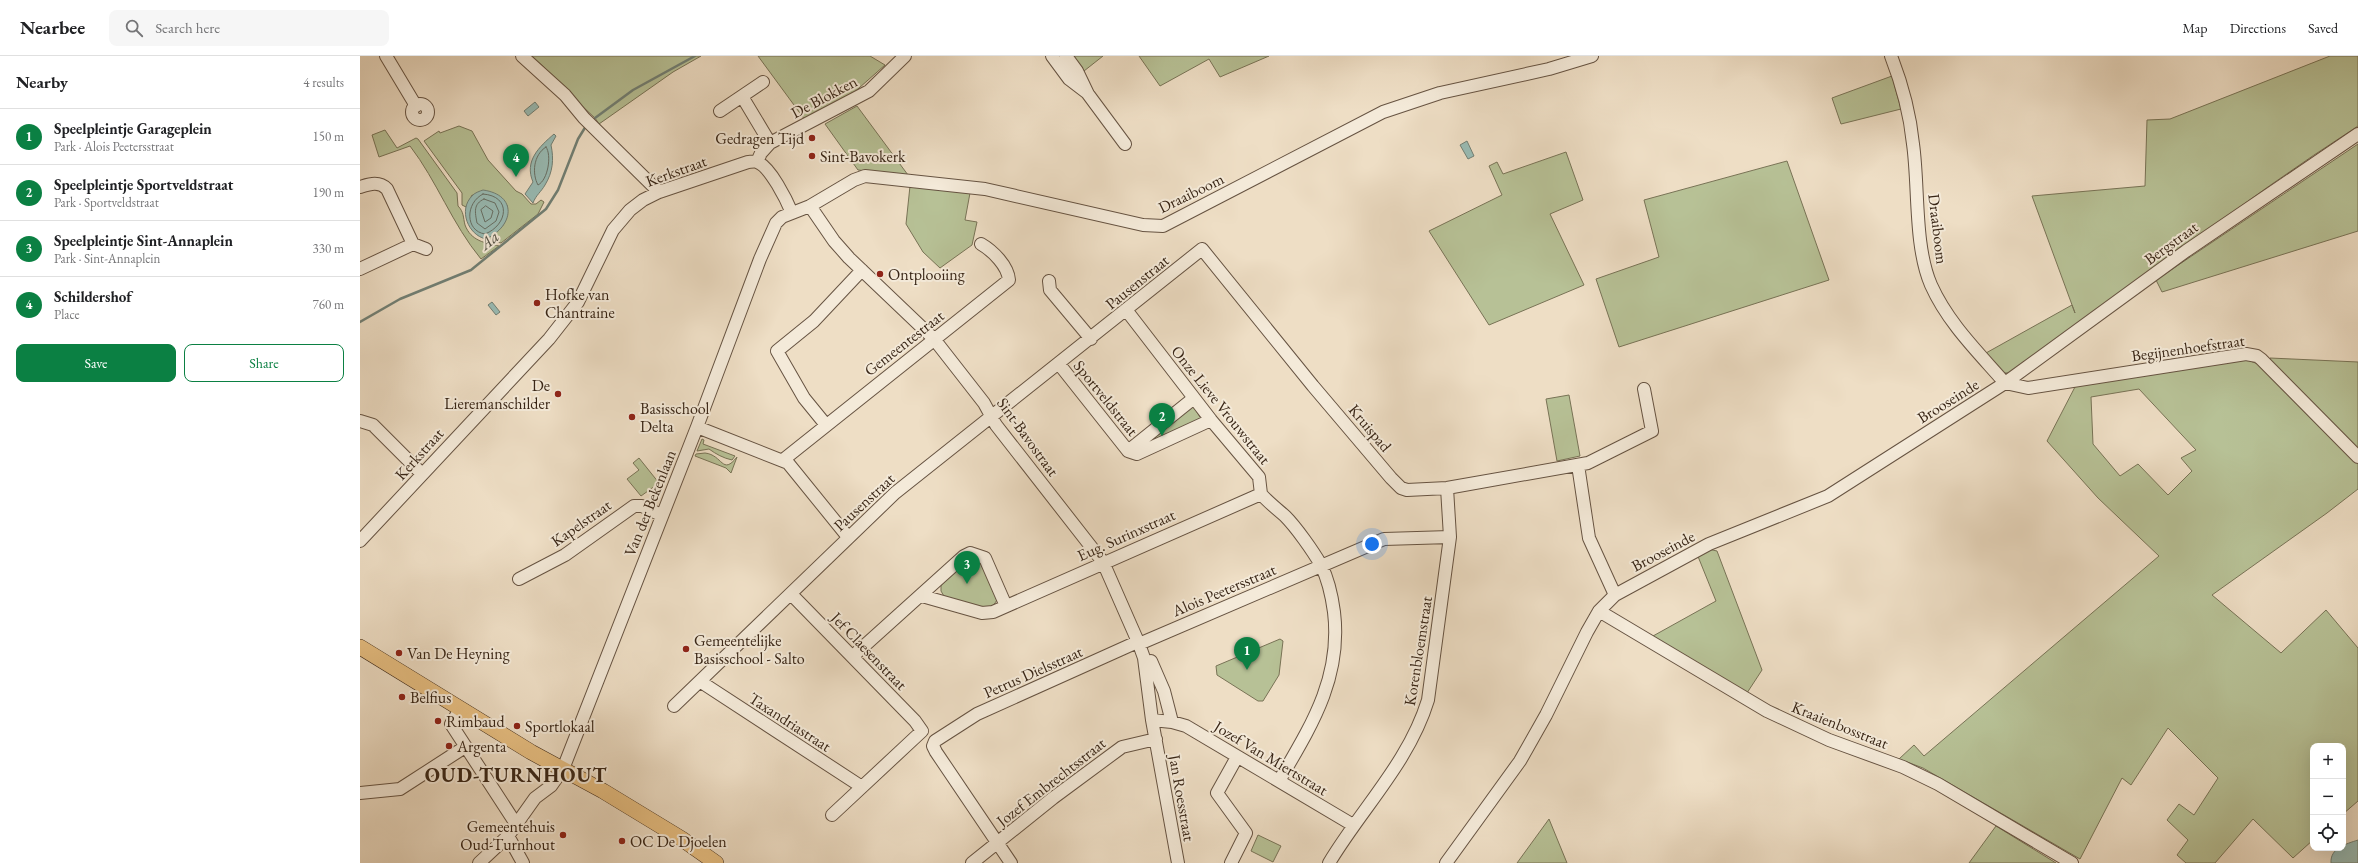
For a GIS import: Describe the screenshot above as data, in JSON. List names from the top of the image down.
{
  "streets": {
    "street": [
      "De Blokken",
      "Kerkstraat",
      "Draaiboom",
      "Bergstraat",
      "Pausenstraat",
      "Gemeentestraat",
      "Begijnenhoefstraat",
      "Sportveldstraat",
      "Brooseinde",
      "Onze Lieve Vrouwstraat",
      "Kruispad",
      "Sint-Bavostraat",
      "Van der Bekenlaan",
      "Kapelstraat",
      "Eug. Surinxstraat",
      "Alois Peetersstraat",
      "Jef Claesenstraat",
      "Korenbloemstraat",
      "Petrus Dielsstraat",
      "Taxandriastraat",
      "Kraaienbosstraat",
      "Jozef Van Miertstraat",
      "Jozef Embrechtsstraat",
      "Jan Roesstraat"
    ]
  },
  "crossings": [
    ["Draaiboom", "Bergstraat"],
    ["Draaiboom", "Begijnenhoefstraat"],
    ["Draaiboom", "Brooseinde"],
    ["Draaiboom", "Sint-Bavostraat"],
    ["Draaiboom", "Van der Bekenlaan"],
    ["Bergstraat", "Begijnenhoefstraat"],
    ["Bergstraat", "Brooseinde"],
    ["Pausenstraat", "Sportveldstraat"],
    ["Pausenstraat", "Onze Lieve Vrouwstraat"],
    ["Pausenstraat", "Kruispad"],
    ["Pausenstraat", "Sint-Bavostraat"],
    ["Pausenstraat", "Jef Claesenstraat"],
    ["Pausenstraat", "Taxandriastraat"],
    ["Gemeentestraat", "Sint-Bavostraat"],
    ["Begijnenhoefstraat", "Brooseinde"],
    ["Sportveldstraat", "Onze Lieve Vrouwstraat"],
    ["Brooseinde", "Kraaienbosstraat"],
    ["Onze Lieve Vrouwstraat", "Eug. Surinxstraat"],
    ["Kruispad", "Korenbloemstraat"],
    ["Sint-Bavostraat", "Eug. Surinxstraat"],
    ["Sint-Bavostraat", "Alois Peetersstraat"],
    ["Sint-Bavostraat", "Petrus Dielsstraat"],
    ["Sint-Bavostraat", "Jozef Van Miertstraat"],
    ["Sint-Bavostraat", "Jan Roesstraat"],
    ["Van der Bekenlaan", "Kapelstraat"],
    ["Alois Peetersstraat", "Korenbloemstraat"],
    ["Alois Peetersstraat", "Petrus Dielsstraat"],
    ["Jef Claesenstraat", "Taxandriastraat"],
    ["Korenbloemstraat", "Jozef Van Miertstraat"],
    ["Petrus Dielsstraat", "Jozef Embrechtsstraat"],
    ["Jozef Van Miertstraat", "Jan Roesstraat"],
    ["Jozef Embrechtsstraat", "Jan Roesstraat"]
  ],
  "districts": ["OUD-TURNHOUT"],
  "water": ["Aa"],
  "places": [
    "Gedragen Tijd",
    "Sint-Bavokerk",
    "Ontplooiing",
    "Hofke van Chantraine",
    "De Lieremanschilder",
    "Basisschool Delta",
    "Gemeentelijke Basisschool - Salto",
    "Van De Heyning",
    "Belfius",
    "Rimbaud",
    "Sportlokaal",
    "Argenta",
    "Gemeentehuis Oud-Turnhout",
    "OC De Djoelen"
  ],
  "page": {
    "header": "Nearbee",
    "search": "Search here",
    "nav": ["Map", "Directions", "Saved"],
    "heading": ["Nearby", "4 results"],
    "list": [
      {
        "mark": "1",
        "name": "Speelpleintje Garageplein",
        "note": "Park · Alois Peetersstraat",
        "value": "150 m"
      },
      {
        "mark": "2",
        "name": "Speelpleintje Sportveldstraat",
        "note": "Park · Sportveldstraat",
        "value": "190 m"
      },
      {
        "mark": "3",
        "name": "Speelpleintje Sint-Annaplein",
        "note": "Park · Sint-Annaplein",
        "value": "330 m"
      },
      {
        "mark": "4",
        "name": "Schildershof",
        "note": "Place",
        "value": "760 m"
      }
    ],
    "pins": [
      "4",
      "2",
      "3",
      "1"
    ],
    "buttons": ["Save", "Share"],
    "map_buttons": ["+", "−"]
  }
}
